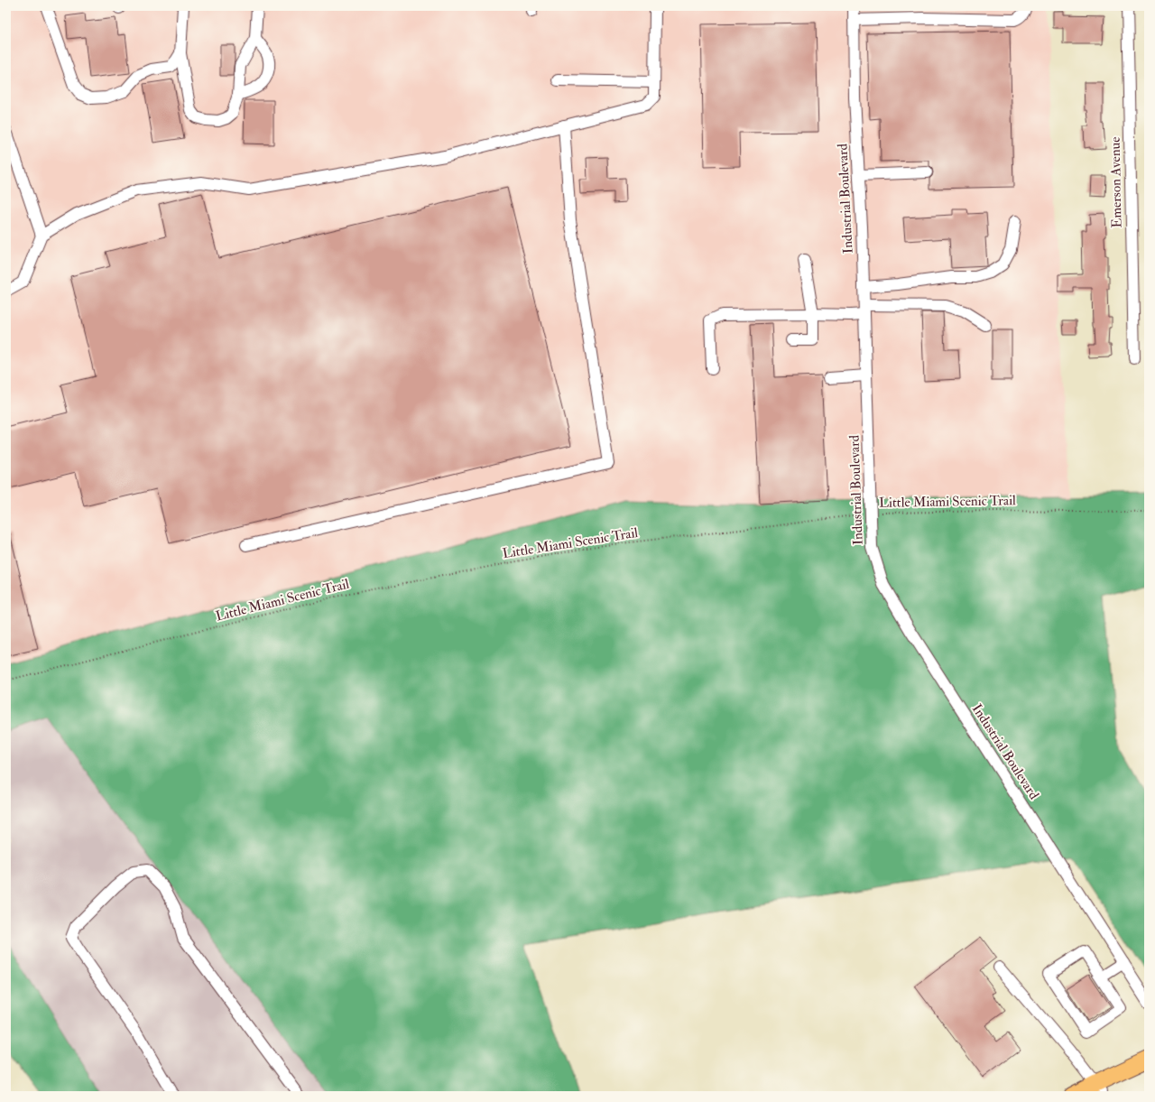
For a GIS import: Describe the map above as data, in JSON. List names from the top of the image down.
{
  "streets": {
    "street": ["Emerson Avenue", "Industrial Boulevard"],
    "path": ["Little Miami Scenic Trail"]
  },
  "crossings": [
    ["Industrial Boulevard", "Little Miami Scenic Trail"]
  ]
}
